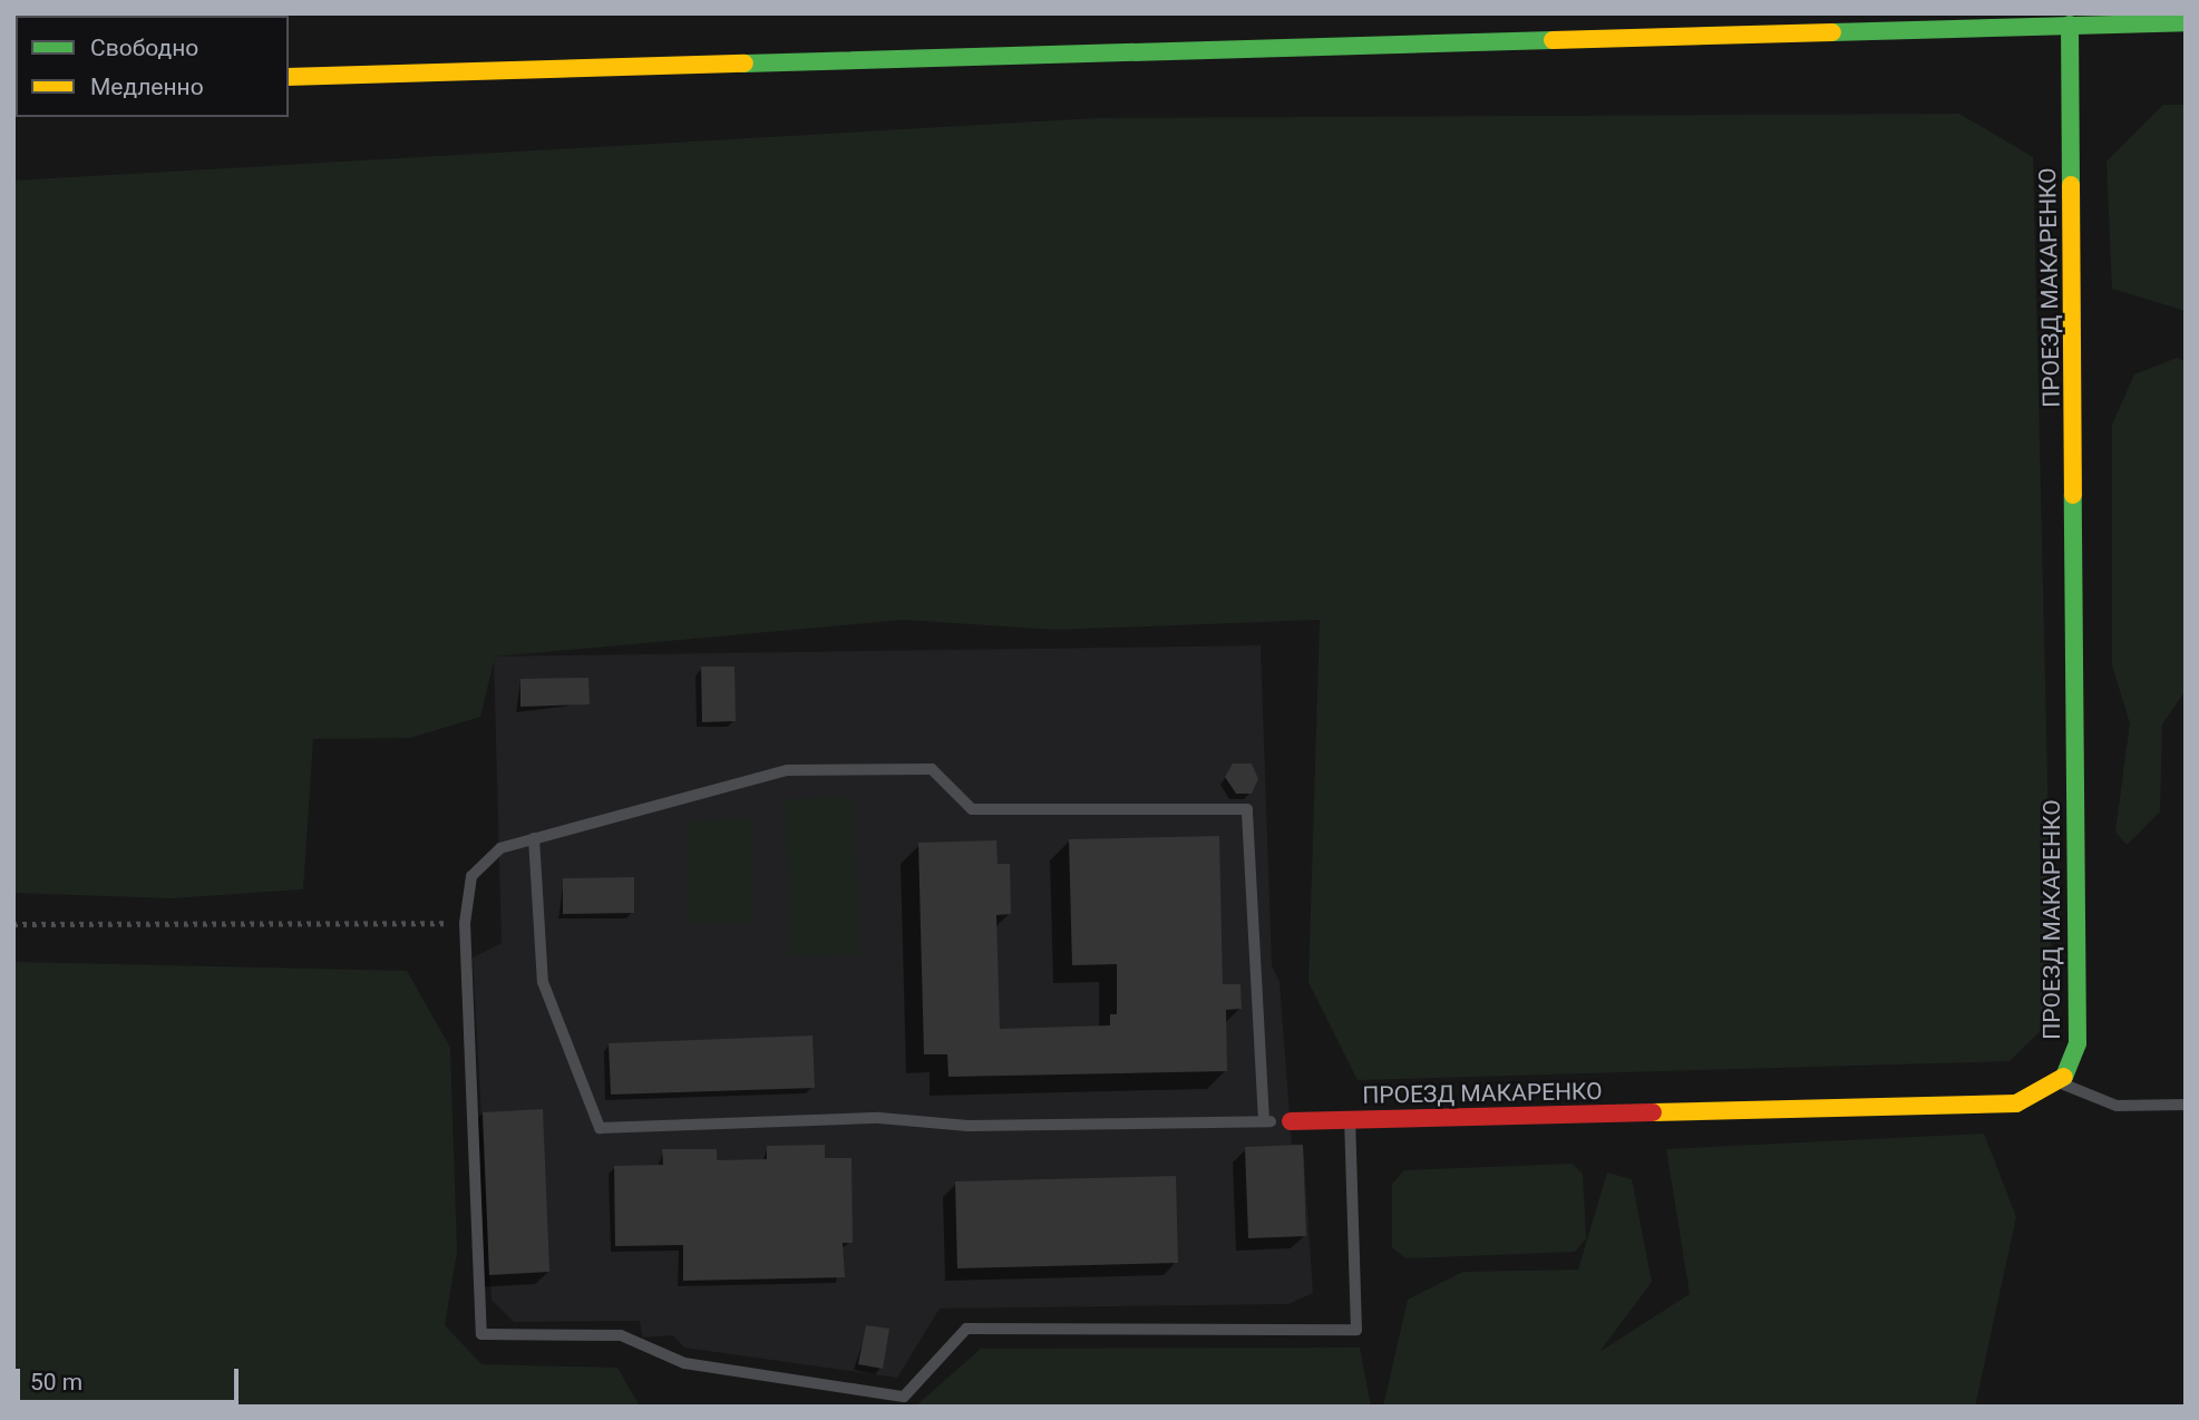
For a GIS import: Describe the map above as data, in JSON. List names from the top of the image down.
{
  "streets": {
    "main road": ["ПРОЕЗД МАКАРЕНКО"]
  },
  "legend": ["Свободно", "Медленно"],
  "scale_bar": "50 m"
}
